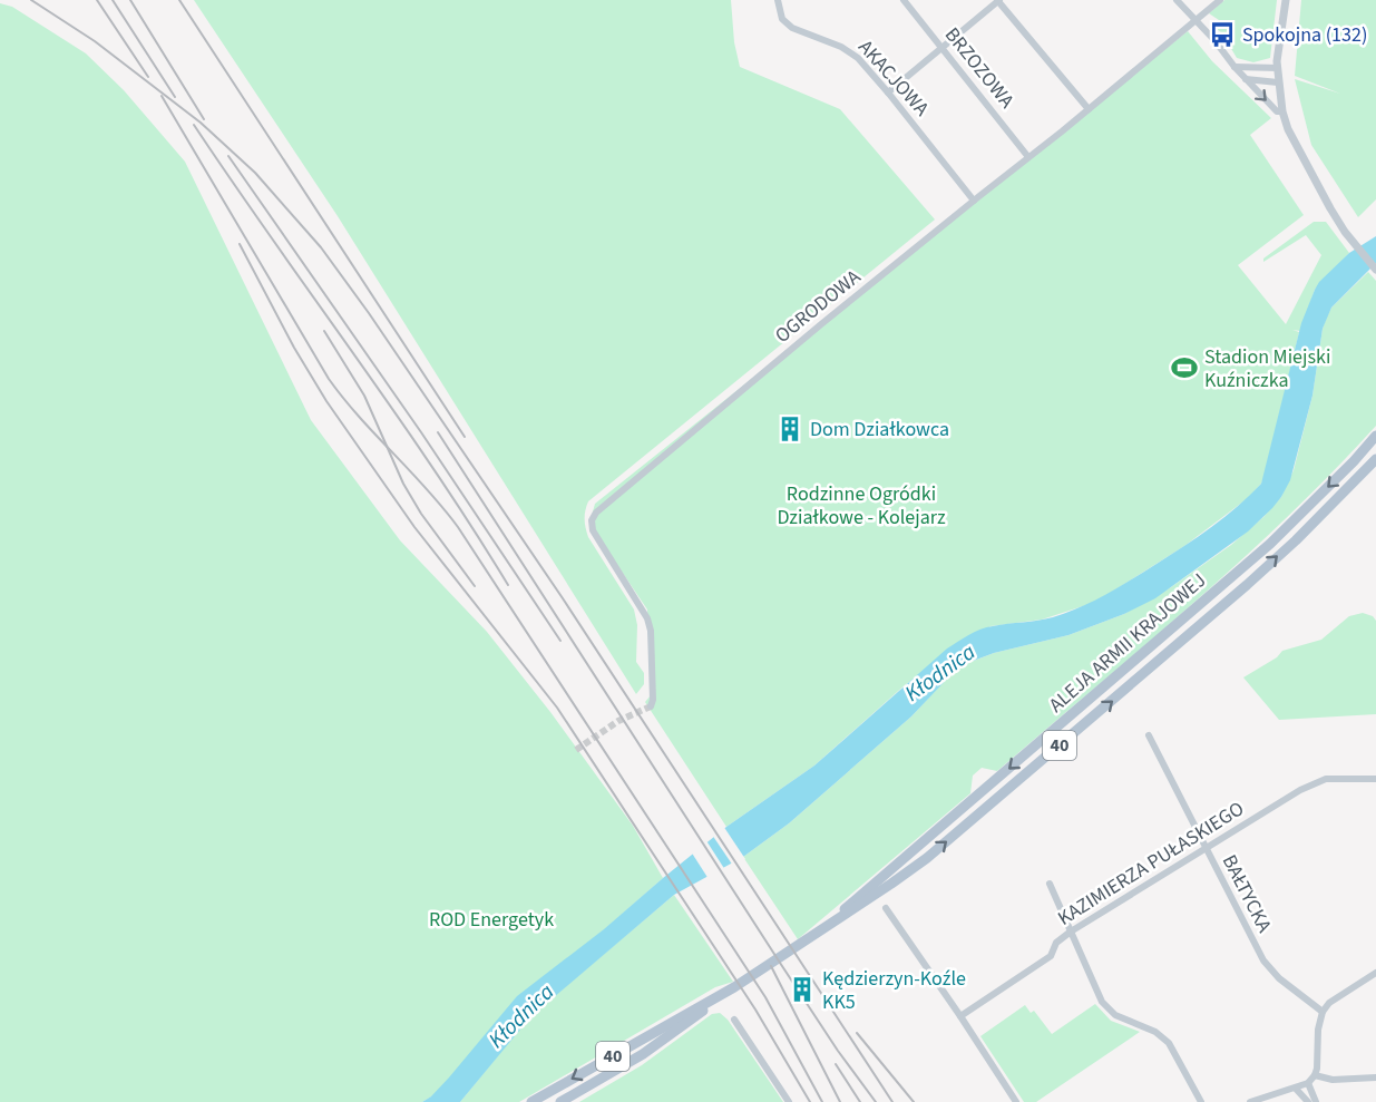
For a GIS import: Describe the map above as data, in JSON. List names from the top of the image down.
{
  "streets": {
    "main road": ["ALEJA ARMII KRAJOWEJ", "40"],
    "street": [
      "BRZOZOWA",
      "AKACJOWA",
      "OGRODOWA",
      "KAZIMIERZA PUŁASKIEGO",
      "BAŁTYCKA"
    ]
  },
  "crossings": [
    ["BRZOZOWA", "OGRODOWA"],
    ["AKACJOWA", "OGRODOWA"],
    ["KAZIMIERZA PUŁASKIEGO", "BAŁTYCKA"]
  ],
  "water": ["Kłodnica"],
  "parks": ["Rodzinne Ogródki Działkowe - Kolejarz", "ROD Energetyk"],
  "places": {
    "bus stop": ["Spokojna (132)"],
    "sports": ["Stadion Miejski Kuźniczka"],
    "building": ["Dom Działkowca", "Kędzierzyn-Koźle KK5"]
  }
}
